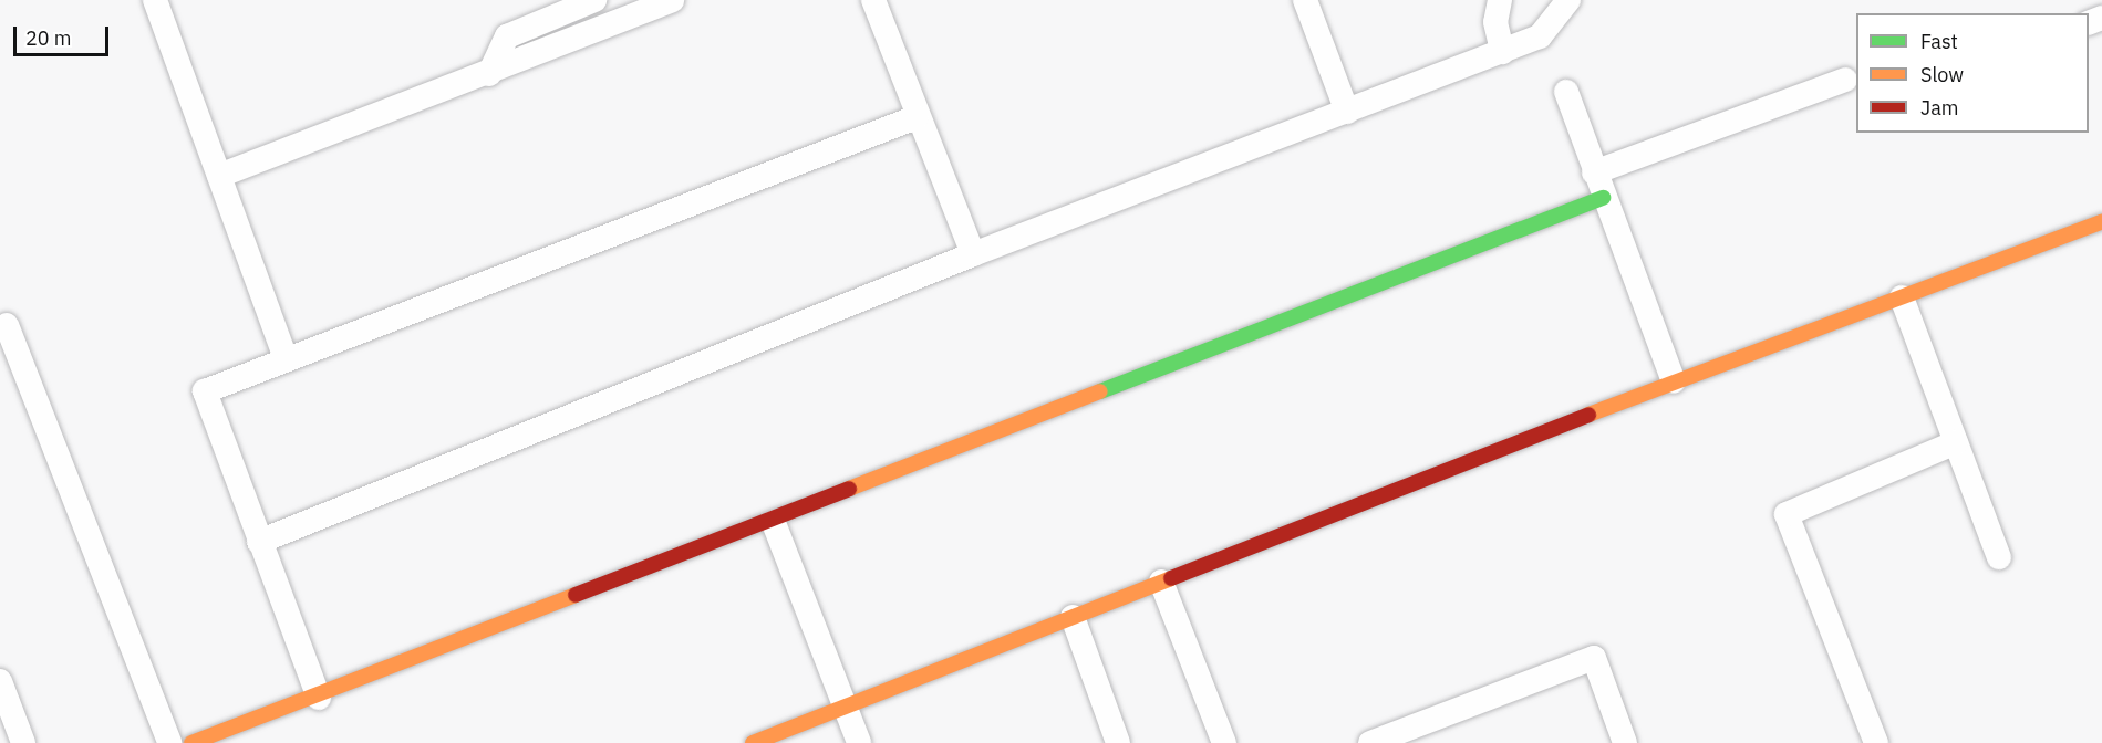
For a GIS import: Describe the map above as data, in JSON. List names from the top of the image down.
{
  "legend": ["Fast", "Slow", "Jam"],
  "scale_bar": "20 m"
}
